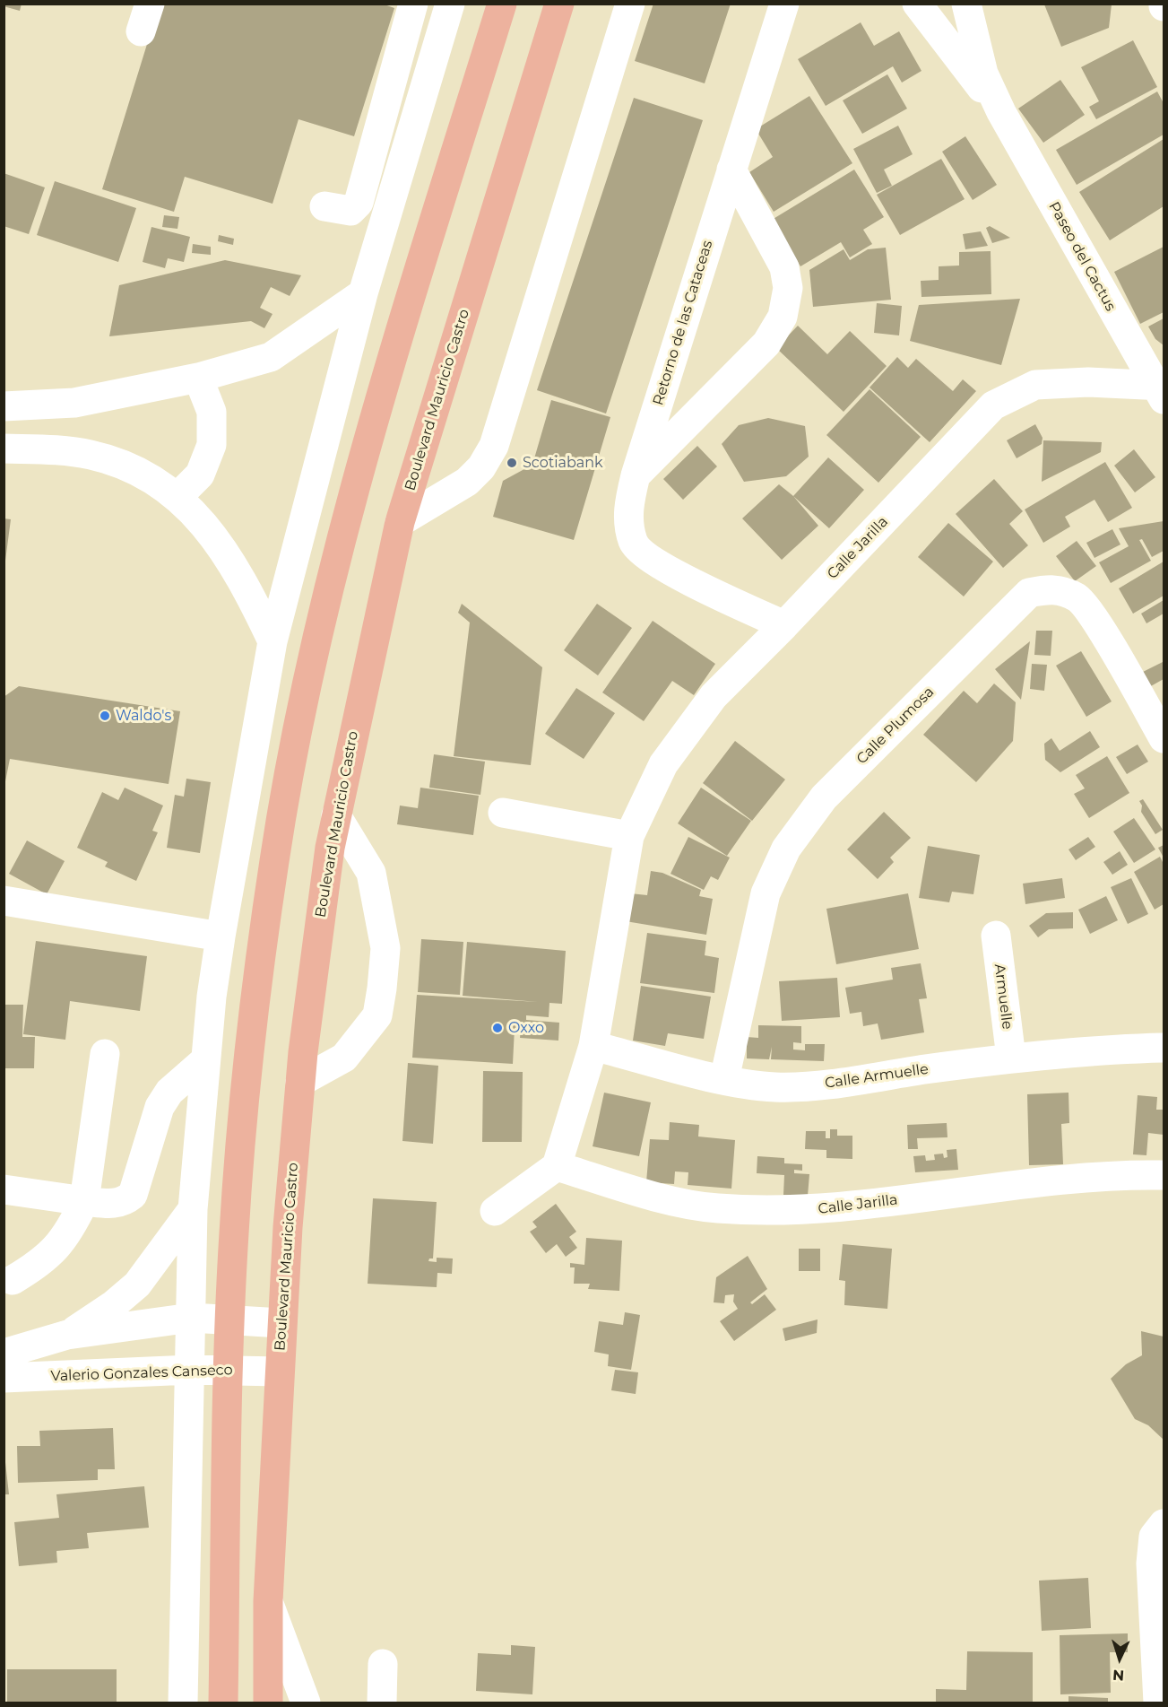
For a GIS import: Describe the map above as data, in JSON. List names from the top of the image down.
{
  "streets": {
    "main road": ["Boulevard Mauricio Castro"],
    "street": [
      "Paseo del Cactus",
      "Retorno de las Cataceas",
      "Calle Jarilla",
      "Calle Plumosa",
      "Armuelle",
      "Calle Armuelle",
      "Valerio Gonzales Canseco"
    ]
  },
  "crossings": [
    ["Paseo del Cactus", "Calle Jarilla"],
    ["Retorno de las Cataceas", "Calle Jarilla"],
    ["Boulevard Mauricio Castro", "Valerio Gonzales Canseco"],
    ["Calle Jarilla", "Calle Armuelle"],
    ["Calle Plumosa", "Calle Armuelle"],
    ["Armuelle", "Calle Armuelle"]
  ],
  "places": ["Scotiabank", "Waldo's", "Oxxo"],
  "north": "bottom"
}
